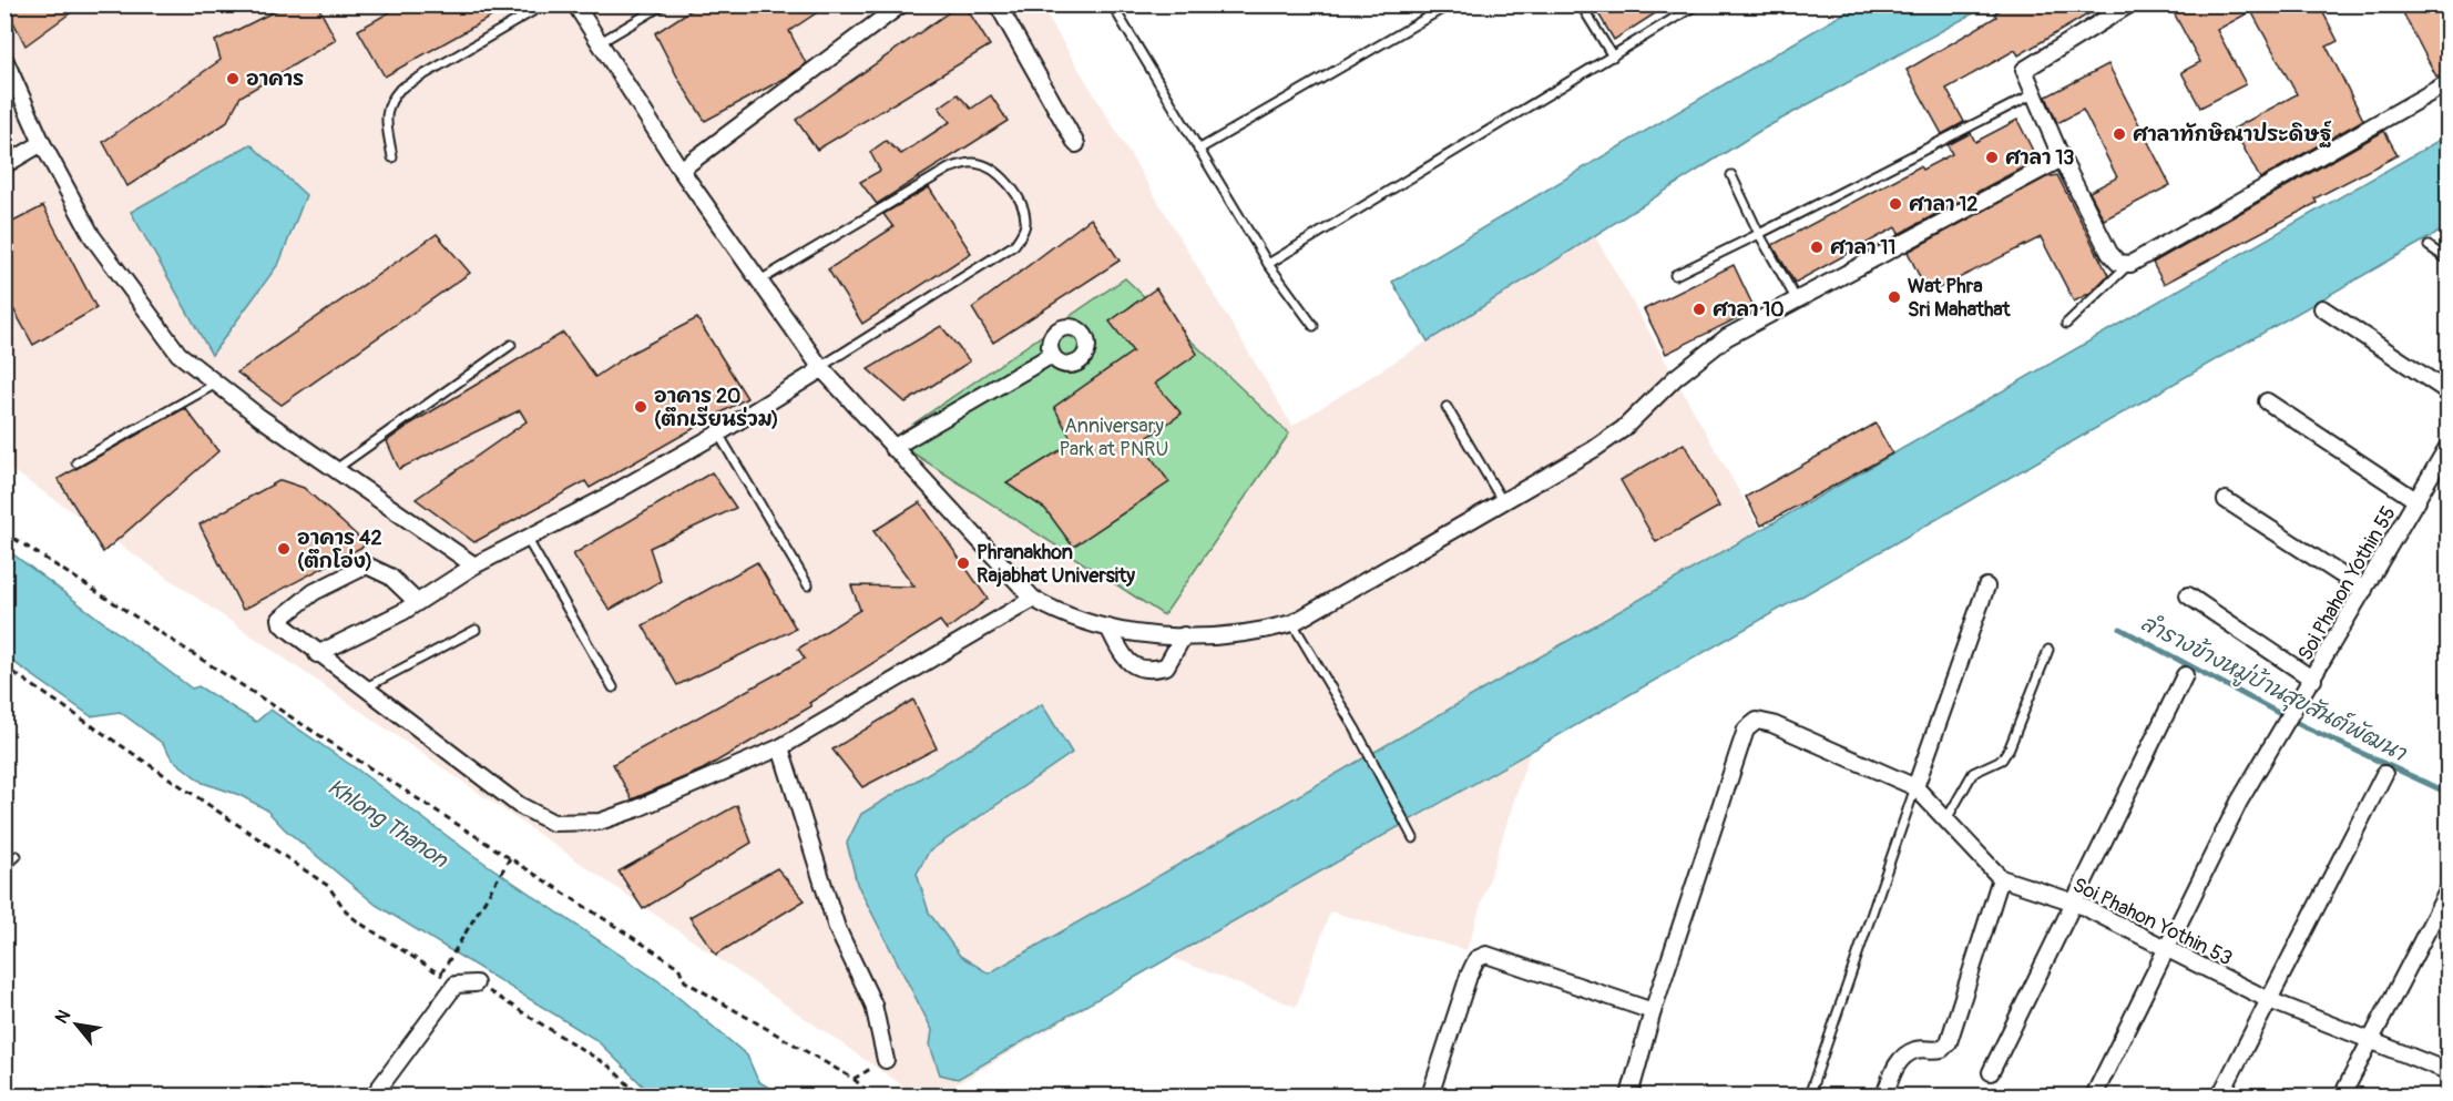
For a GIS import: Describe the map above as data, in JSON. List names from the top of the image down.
{
  "streets": {
    "street": ["Soi Phahon Yothin 55", "Soi Phahon Yothin 53"]
  },
  "crossings": [
    ["Soi Phahon Yothin 55", "Soi Phahon Yothin 53"]
  ],
  "water": ["ลำรางข้างหมู่บ้านสุขสันต์พัฒนา", "Khlong Thanon"],
  "parks": ["Anniversary Park at PNRU"],
  "places": [
    "อาคาร",
    "ศาลาทักษิณาประดิษฐ์",
    "ศาลา 13",
    "ศาลา 12",
    "ศาลา 11",
    "Wat Phra Sri Mahathat",
    "ศาลา 10",
    "อาคาร 20 (ตึกเรียนร่วม)",
    "อาคาร 42 (ตึกโอ่ง)",
    "Phranakhon Rajabhat University"
  ],
  "north": "top left"
}
